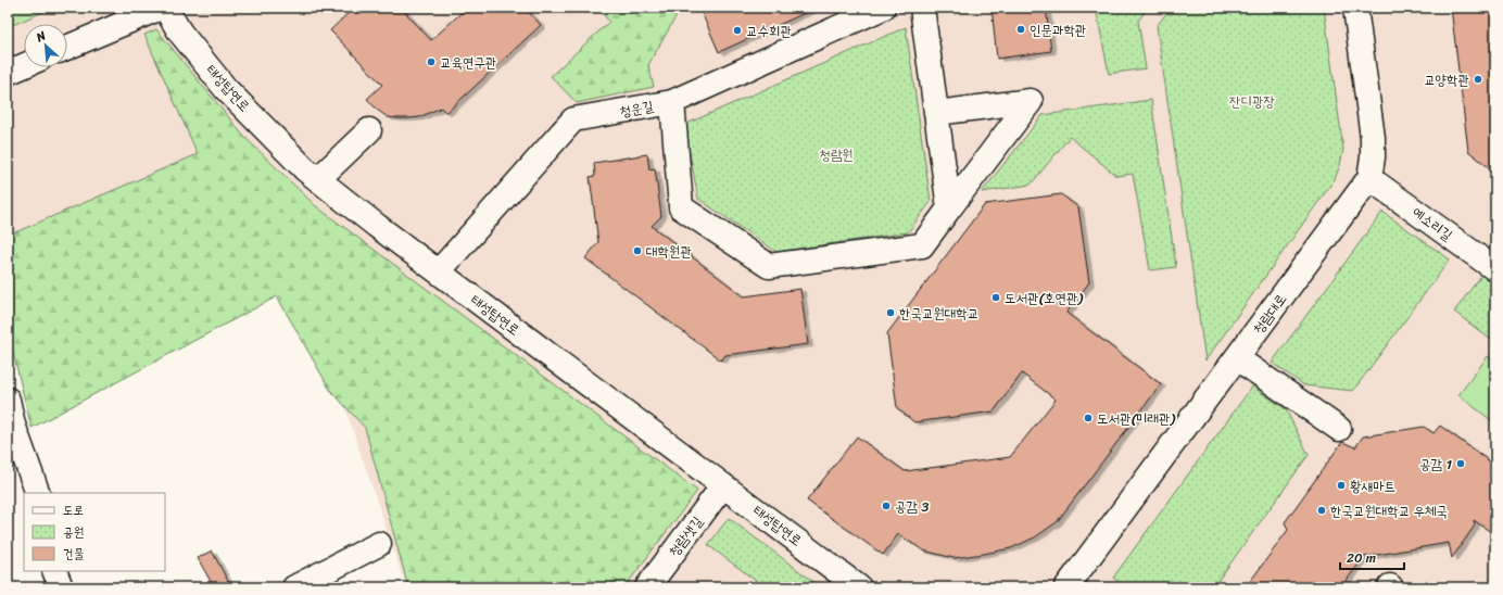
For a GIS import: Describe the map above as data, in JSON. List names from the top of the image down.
{
  "streets": {
    "lane": [
      "태성탑연로",
      "청운길",
      "예소리길",
      "청람대로",
      "청람샛길"
    ]
  },
  "crossings": [
    ["태성탑연로", "청운길"],
    ["태성탑연로", "청람샛길"],
    ["예소리길", "청람대로"]
  ],
  "parks": ["잔디광장", "청람원"],
  "places": [
    "인문과학관",
    "교수회관",
    "교육연구관",
    "교양학관",
    "대학원관",
    "도서관(호연관)",
    "한국교원대학교",
    "도서관(미래관)",
    "공감 1",
    "황새마트",
    "공감 3",
    "한국교원대학교 우체국"
  ],
  "legend": ["도로", "공원", "건물"],
  "scale_bar": "20 m",
  "north": "top left"
}
